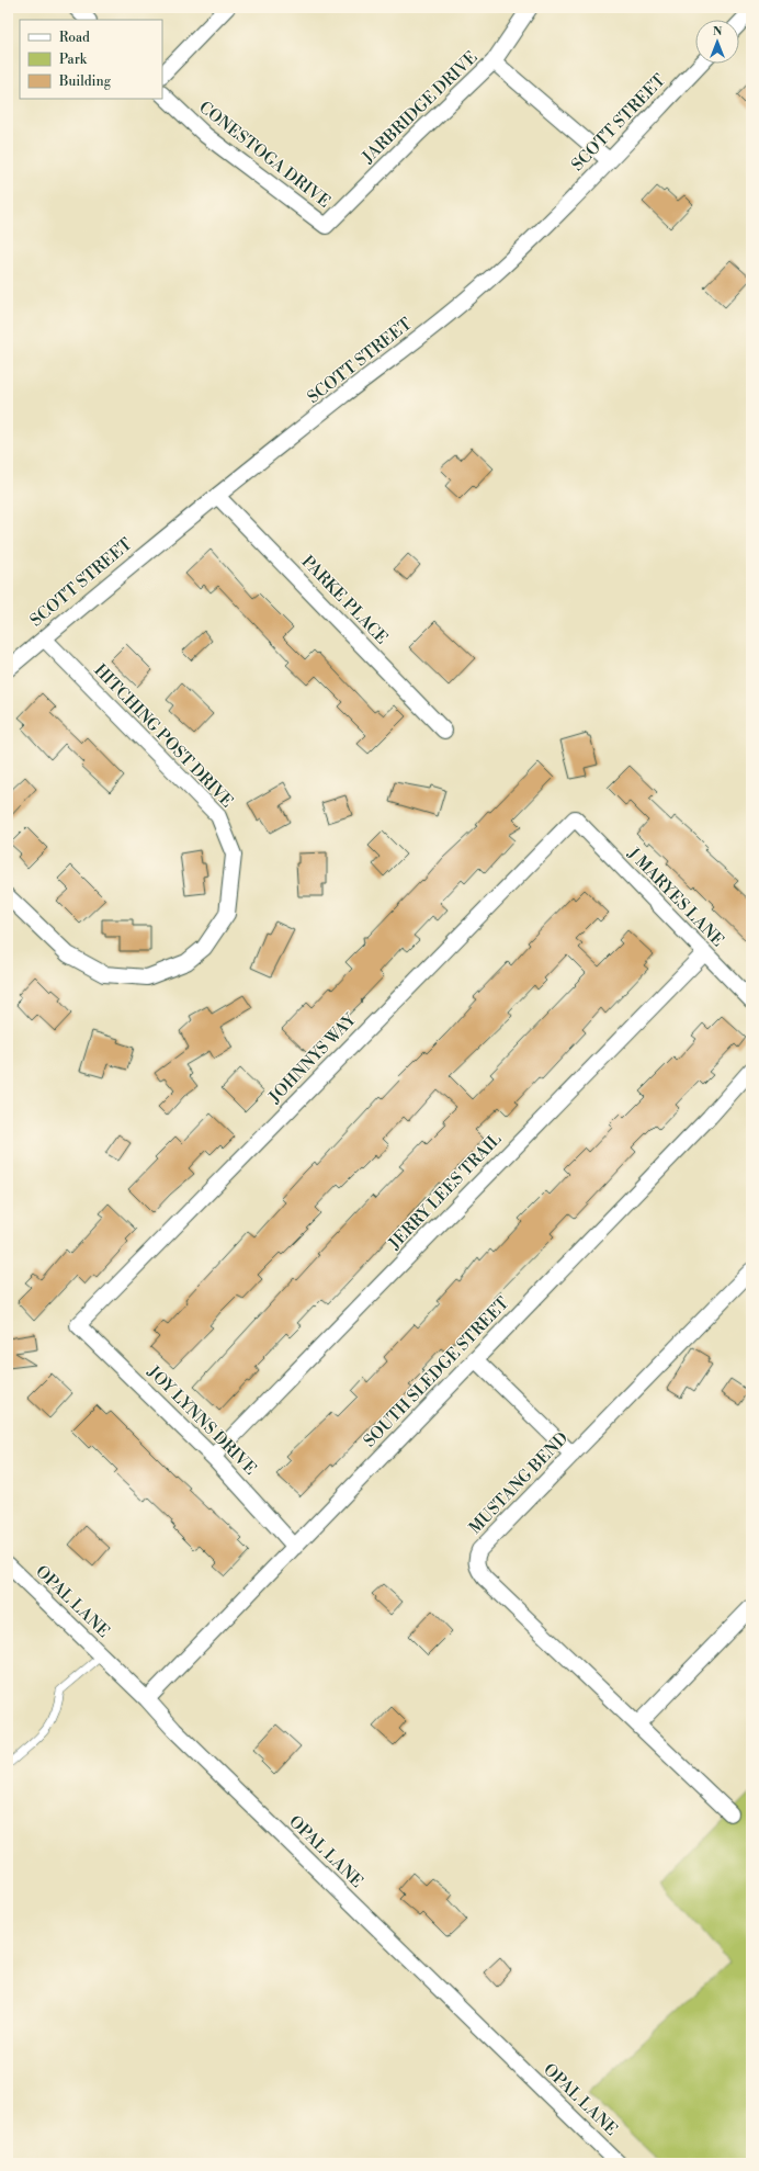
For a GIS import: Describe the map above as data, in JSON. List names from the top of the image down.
{
  "streets": {
    "street": [
      "JARBRIDGE DRIVE",
      "SCOTT STREET",
      "CONESTOGA DRIVE",
      "PARKE PLACE",
      "HITCHING POST DRIVE",
      "J MARYES LANE",
      "JOHNNYS WAY",
      "JERRY LEES TRAIL",
      "SOUTH SLEDGE STREET",
      "JOY LYNNS DRIVE",
      "MUSTANG BEND",
      "OPAL LANE"
    ]
  },
  "crossings": [
    ["JARBRIDGE DRIVE", "CONESTOGA DRIVE"],
    ["SCOTT STREET", "PARKE PLACE"],
    ["SCOTT STREET", "HITCHING POST DRIVE"],
    ["J MARYES LANE", "JOHNNYS WAY"],
    ["J MARYES LANE", "JERRY LEES TRAIL"],
    ["JOHNNYS WAY", "JOY LYNNS DRIVE"],
    ["JERRY LEES TRAIL", "JOY LYNNS DRIVE"],
    ["SOUTH SLEDGE STREET", "JOY LYNNS DRIVE"],
    ["SOUTH SLEDGE STREET", "OPAL LANE"]
  ],
  "legend": ["Road", "Park", "Building"],
  "north": "top"
}
